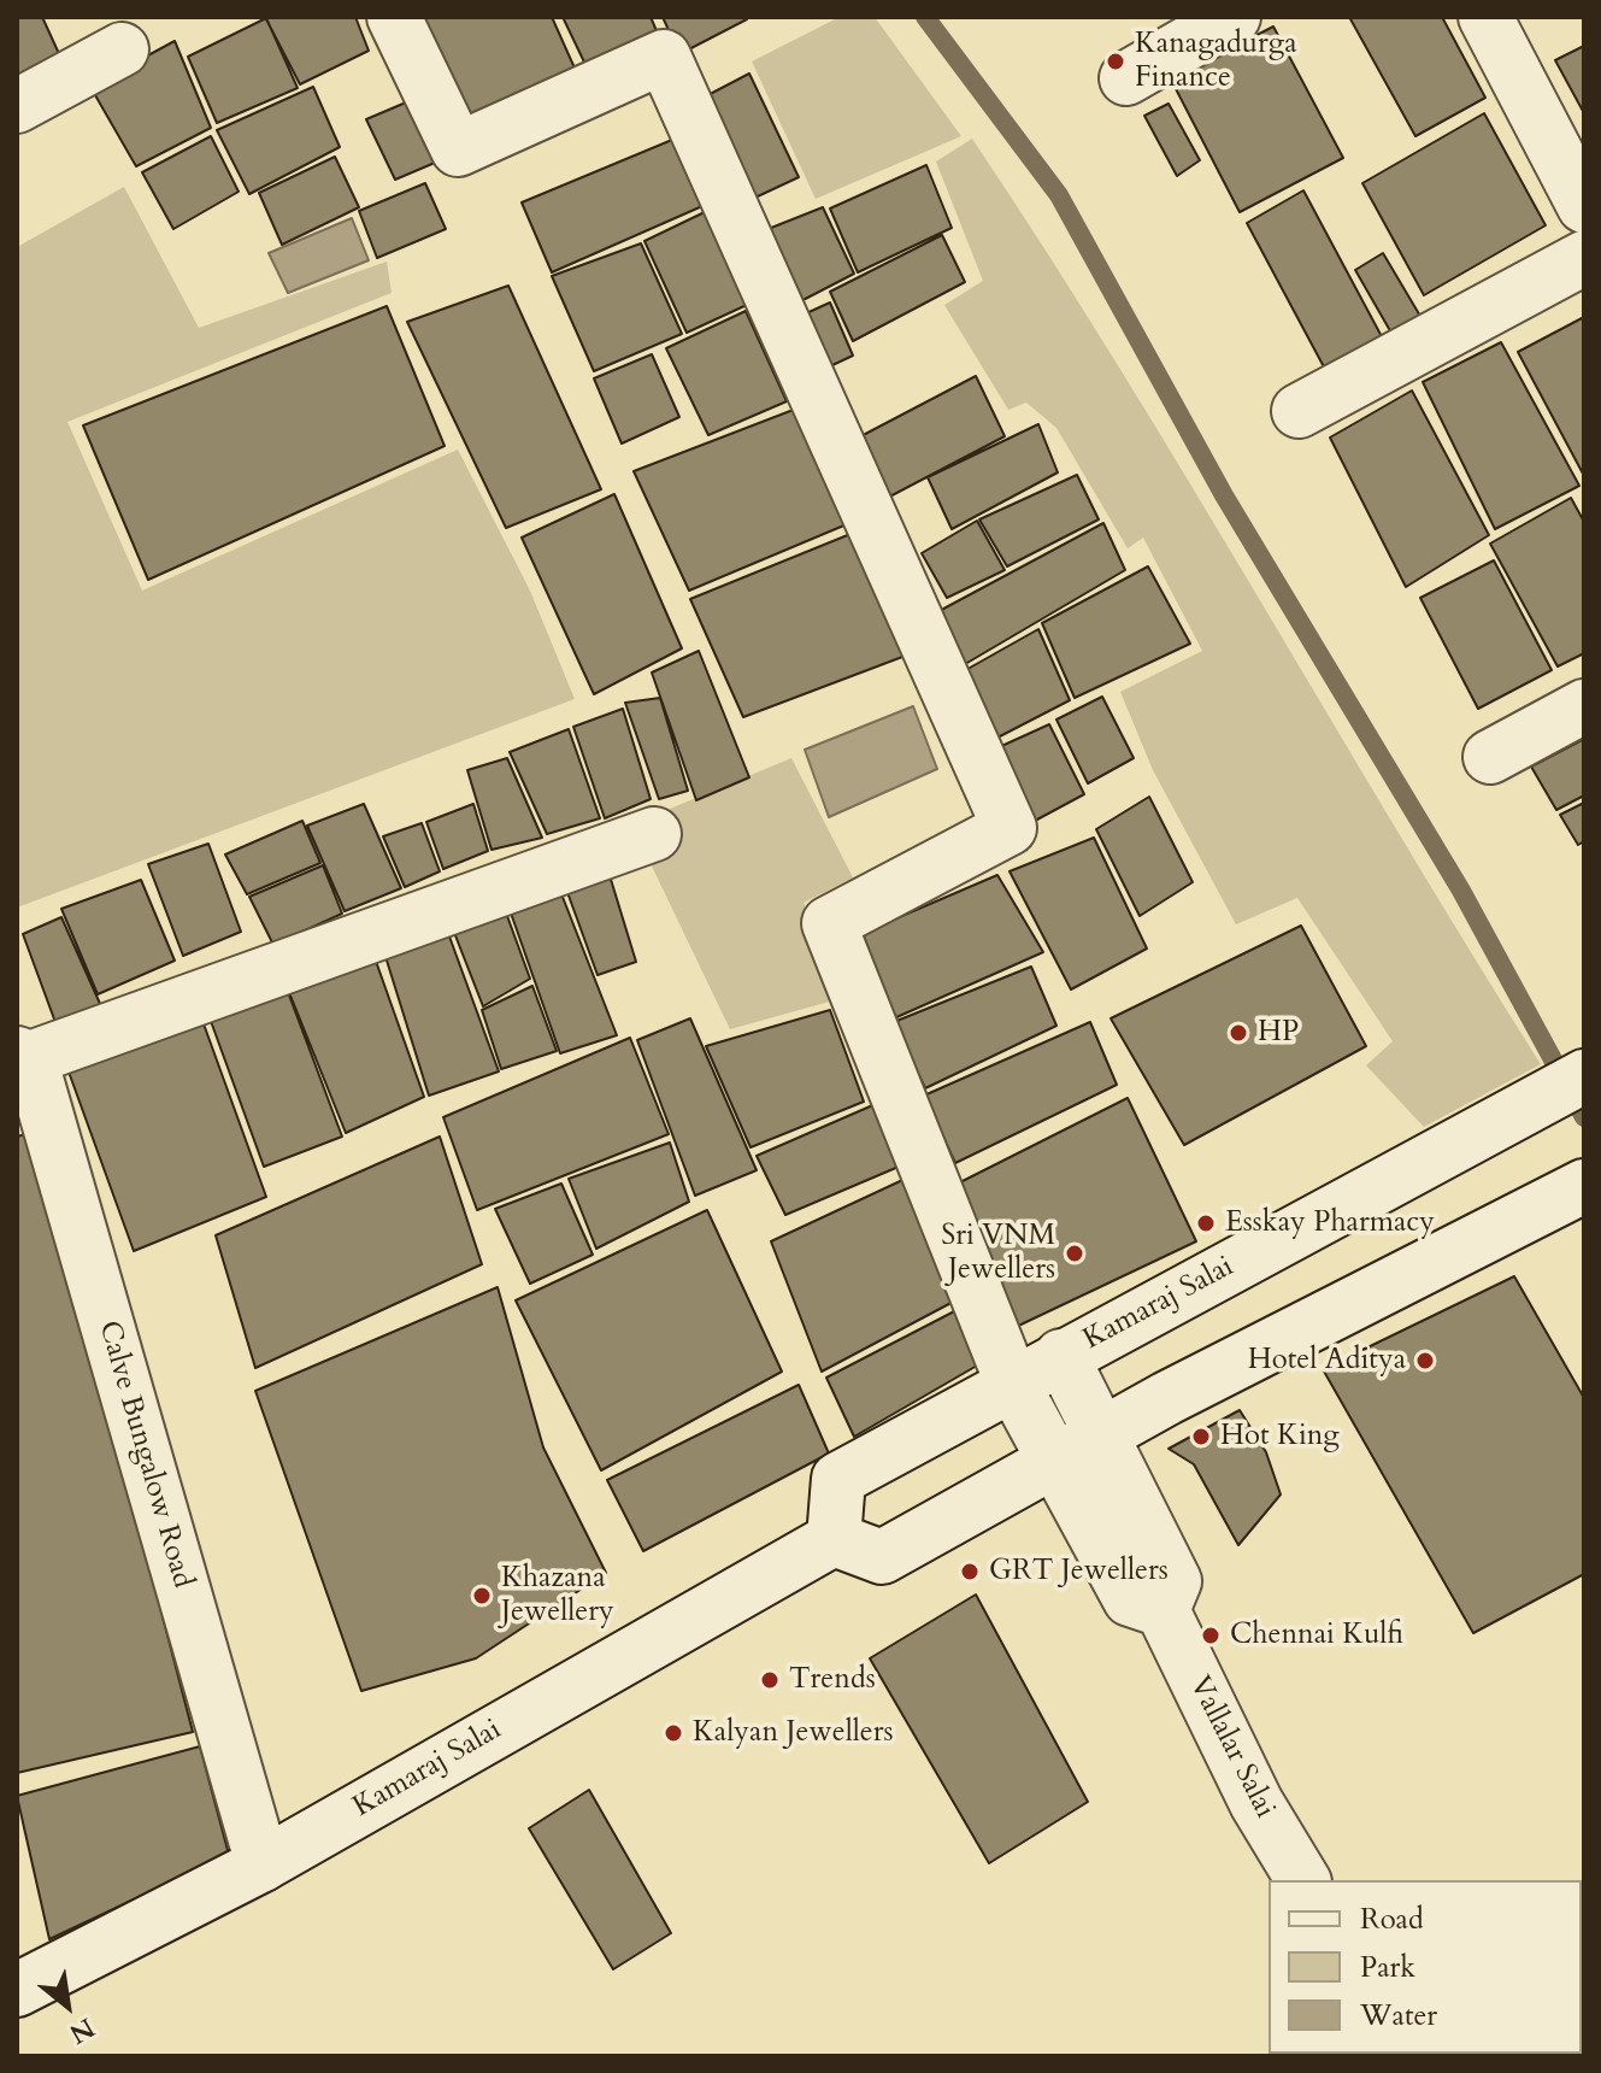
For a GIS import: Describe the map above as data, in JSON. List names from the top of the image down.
{
  "streets": {
    "street": ["Kamaraj Salai", "Calve Bungalow Road", "Vallalar Salai"]
  },
  "crossings": [
    ["Kamaraj Salai", "Calve Bungalow Road"]
  ],
  "places": [
    "Kanagadurga Finance",
    "HP",
    "Esskay Pharmacy",
    "Sri VNM Jewellers",
    "Hotel Aditya",
    "Hot King",
    "GRT Jewellers",
    "Khazana Jewellery",
    "Chennai Kulfi",
    "Trends",
    "Kalyan Jewellers"
  ],
  "legend": ["Road", "Park", "Water"],
  "north": "bottom right"
}
